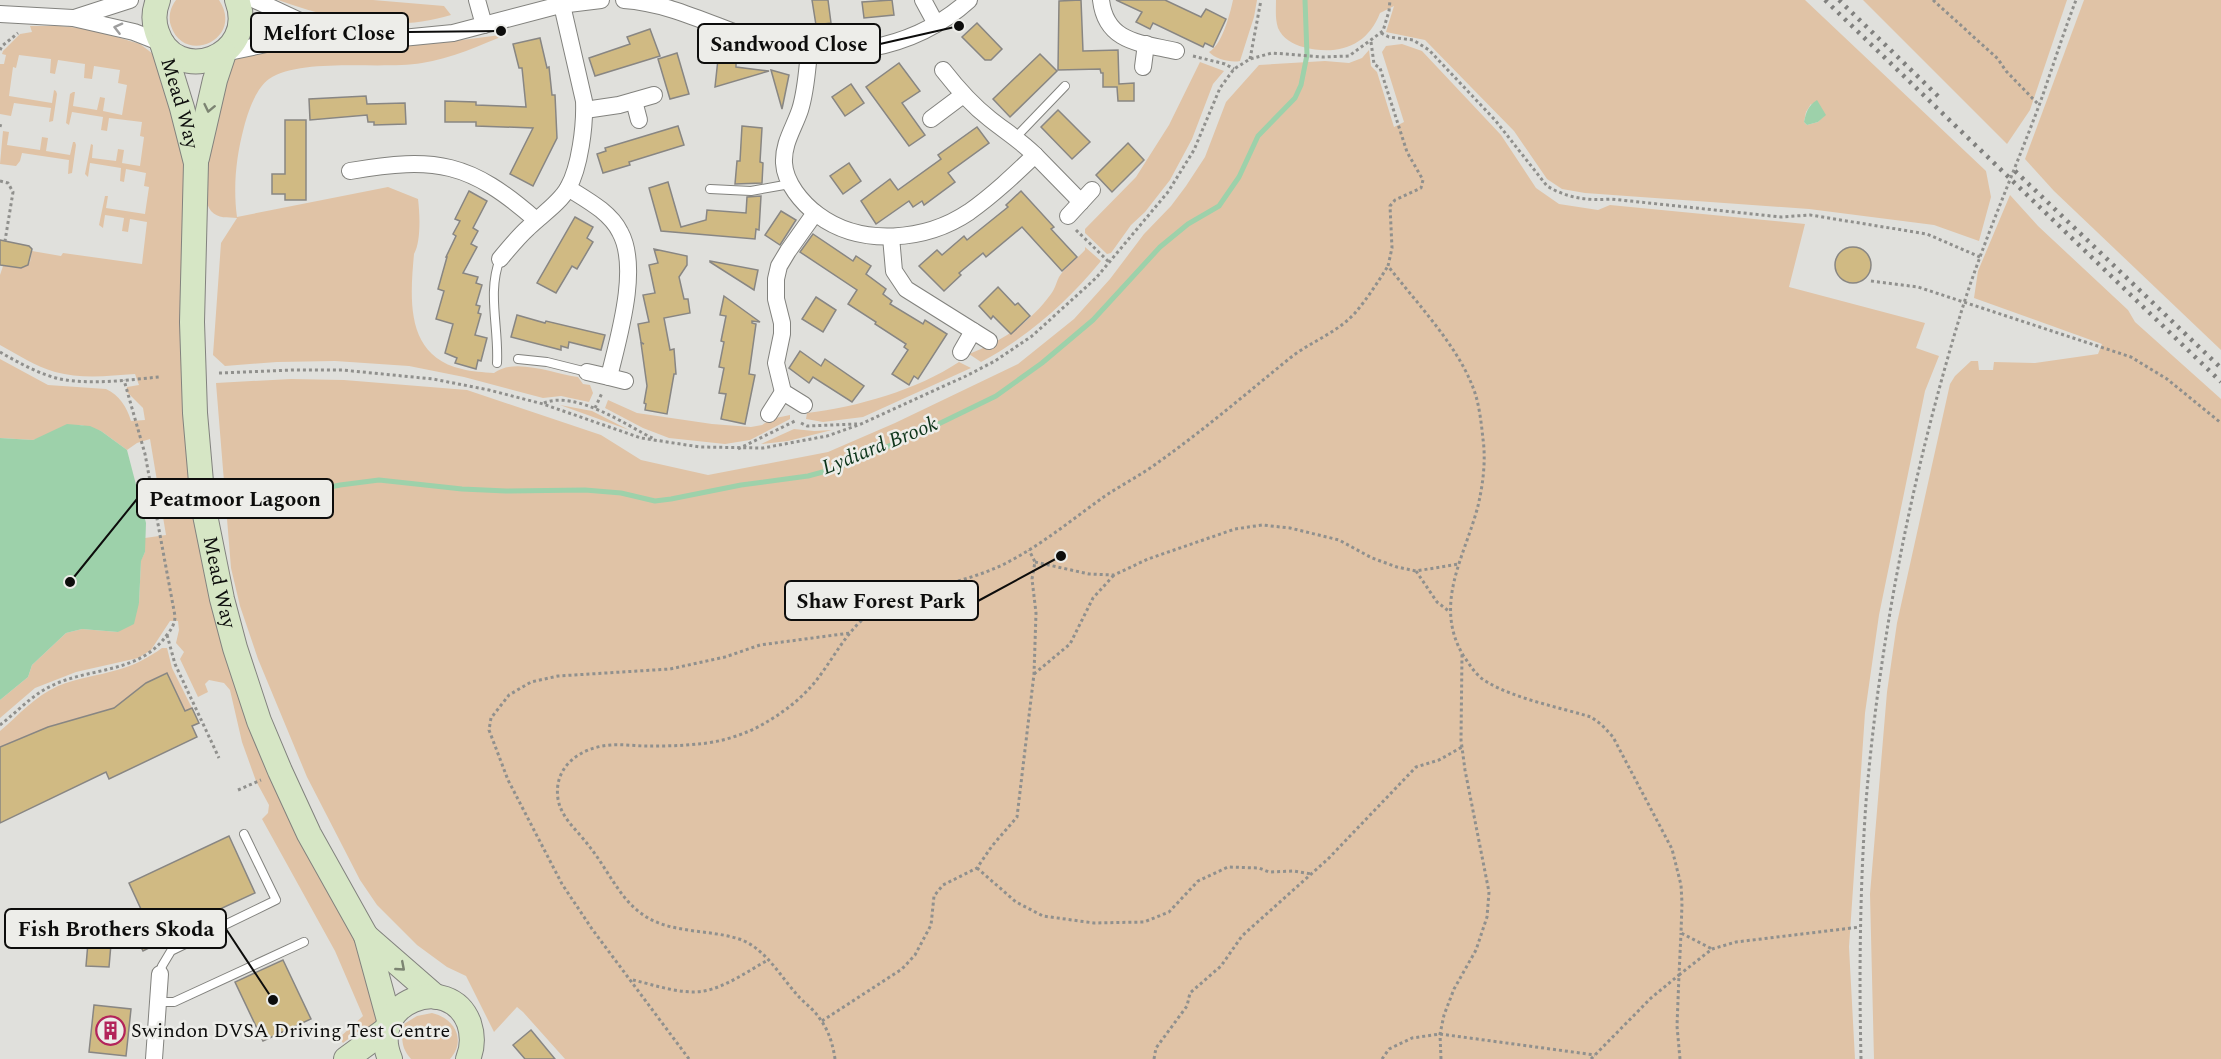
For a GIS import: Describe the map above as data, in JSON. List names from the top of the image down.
{
  "streets": {
    "main road": ["Mead Way"]
  },
  "water": ["Lydiard Brook"],
  "places": {
    "other": [
      "Sandwood Close",
      "Melfort Close",
      "Shaw Forest Park",
      "Peatmoor Lagoon",
      "Fish Brothers Skoda"
    ],
    "building": ["Swindon DVSA Driving Test Centre"]
  }
}
